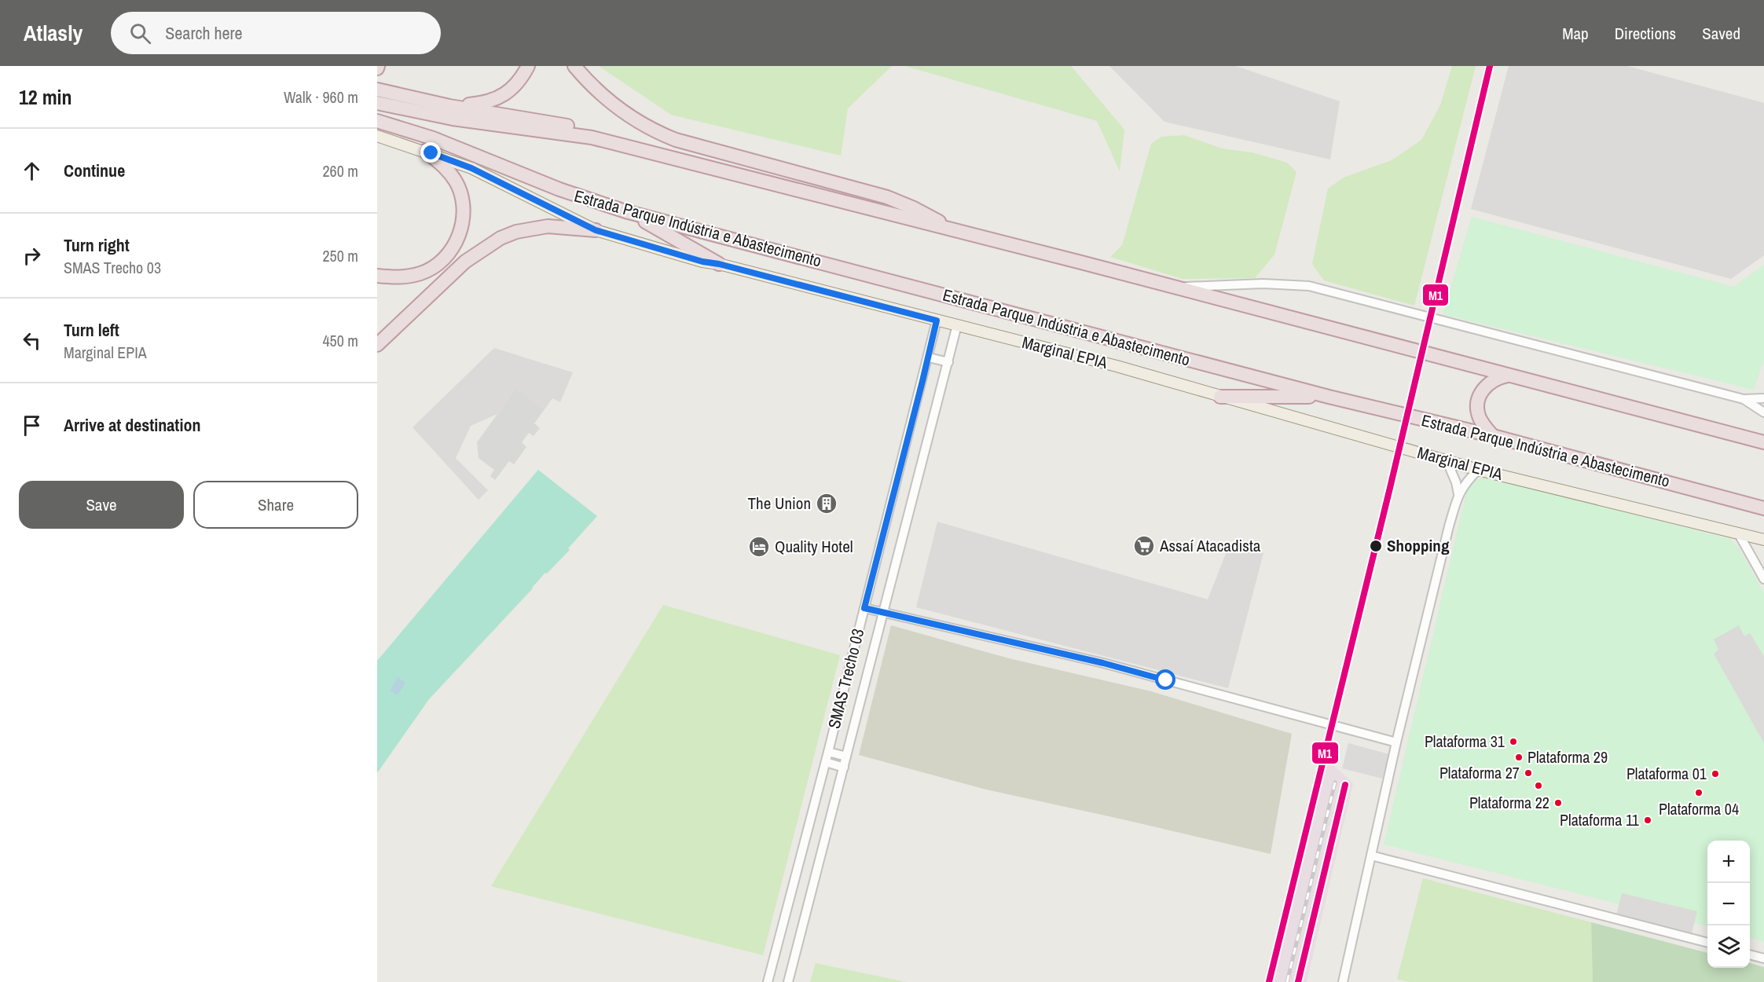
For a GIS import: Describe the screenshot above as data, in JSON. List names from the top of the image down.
{
  "streets": {
    "highway": ["Estrada Parque Indústria e Abastecimento"],
    "main road": ["Marginal EPIA"],
    "street": ["SMAS Trecho 03"]
  },
  "crossings": [
    ["Marginal EPIA", "SMAS Trecho 03"]
  ],
  "places": {
    "building": ["The Union"],
    "supermarket": ["Assaí Atacadista"],
    "other": [
      "Shopping",
      "Plataforma 31",
      "Plataforma 29",
      "Plataforma 27",
      "Plataforma 01",
      "Plataforma 04",
      "Plataforma 22",
      "Plataforma 11"
    ],
    "hotel": ["Quality Hotel"]
  },
  "lines": ["transit line M1"],
  "page": {
    "header": "Atlasly",
    "search": "Search here",
    "nav": ["Map", "Directions", "Saved"],
    "heading": ["12 min", "Walk · 960 m"],
    "list": [
      ["Continue", "260 m"],
      ["Turn right", "SMAS Trecho 03", "250 m"],
      ["Turn left", "Marginal EPIA", "450 m"],
      "Arrive at destination"
    ],
    "buttons": ["Save", "Share"],
    "map_buttons": ["+", "−"]
  }
}
